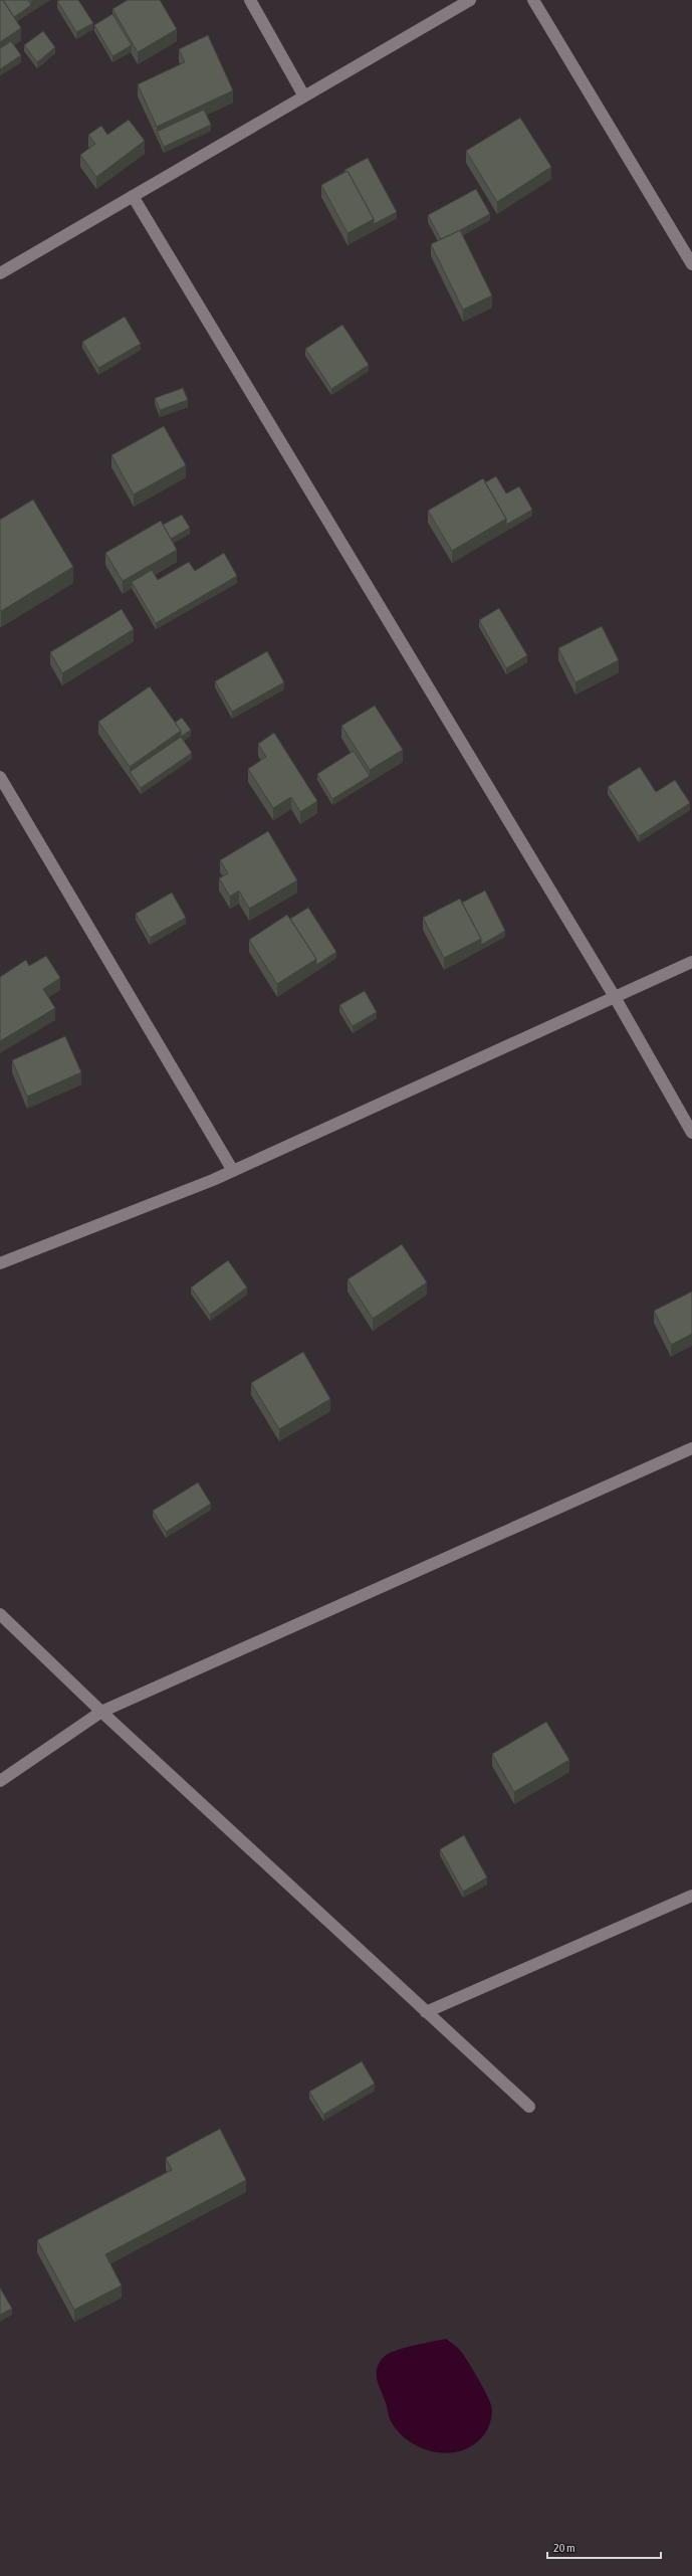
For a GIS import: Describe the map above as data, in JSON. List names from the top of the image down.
{
  "scale_bar": "20 m"
}
